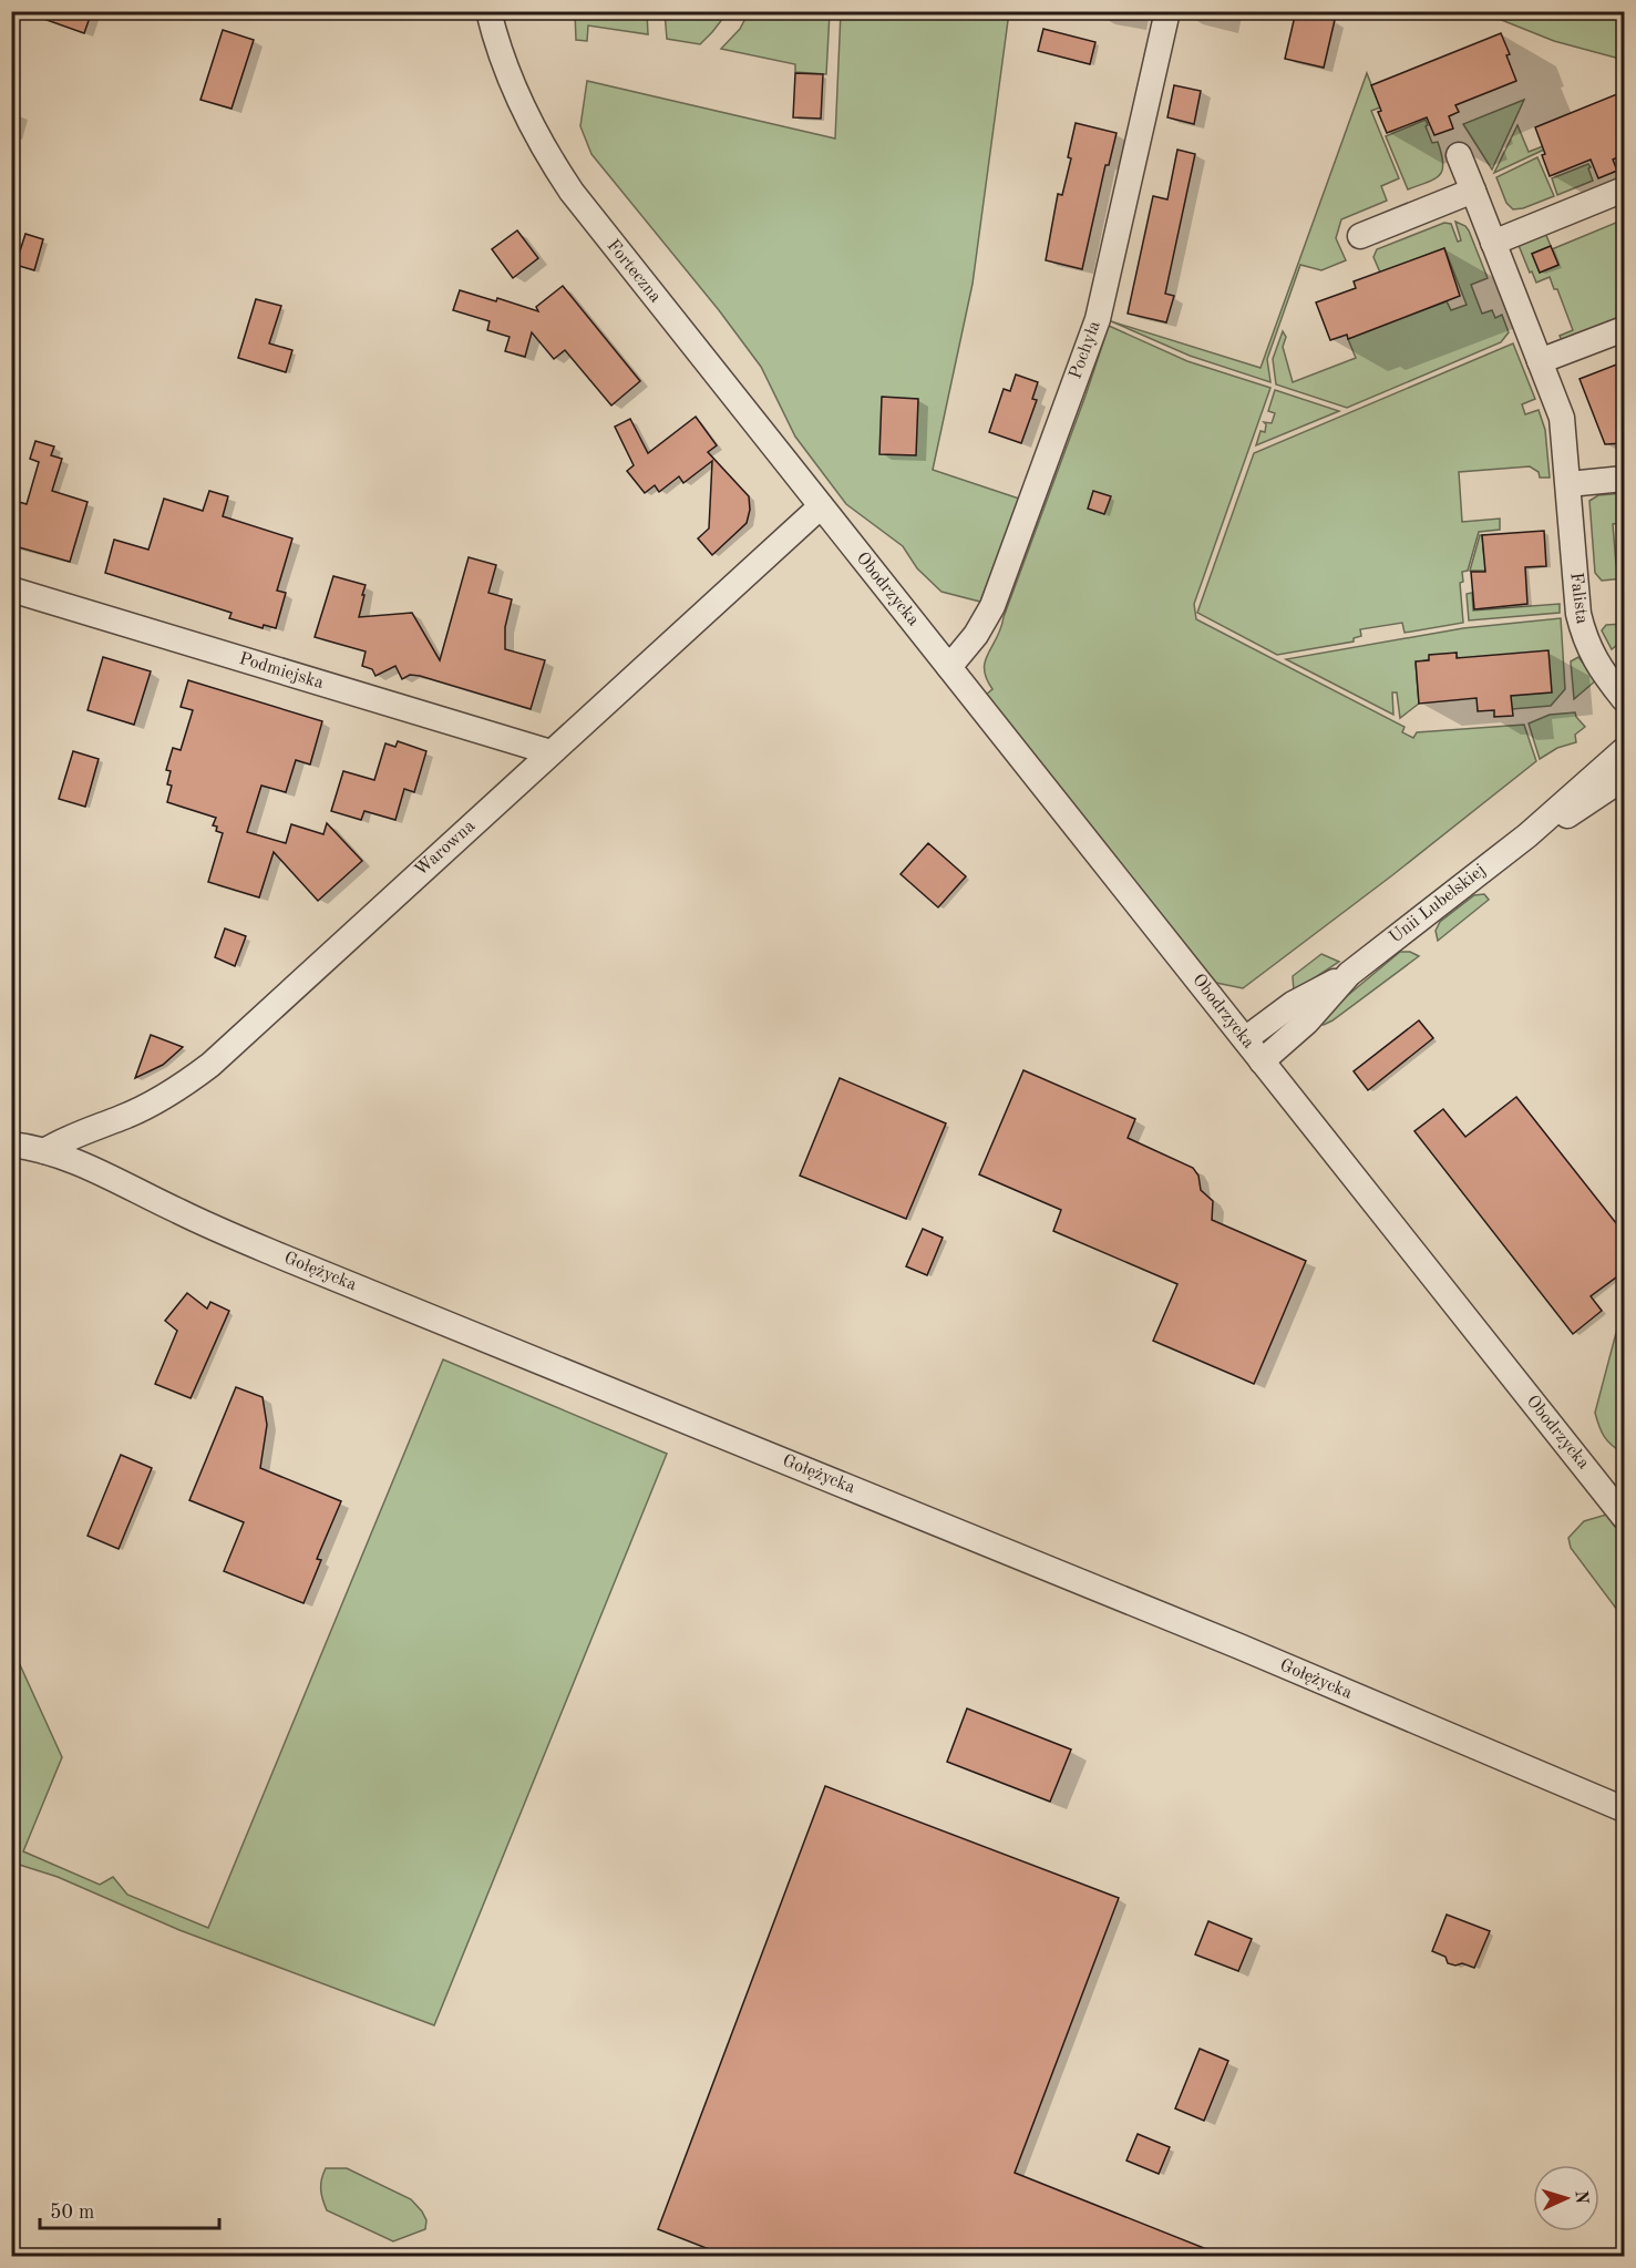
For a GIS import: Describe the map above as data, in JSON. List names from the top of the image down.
{
  "streets": {
    "street": [
      "Forteczna",
      "Pochyła",
      "Obodrzycka",
      "Falista",
      "Podmiejska",
      "Warowna",
      "Unii Lubelskiej",
      "Gołężycka"
    ]
  },
  "crossings": [
    ["Forteczna", "Obodrzycka"],
    ["Forteczna", "Warowna"],
    ["Pochyła", "Obodrzycka"],
    ["Obodrzycka", "Warowna"],
    ["Obodrzycka", "Unii Lubelskiej"],
    ["Podmiejska", "Warowna"],
    ["Warowna", "Gołężycka"]
  ],
  "scale_bar": "50 m",
  "north": "right"
}
